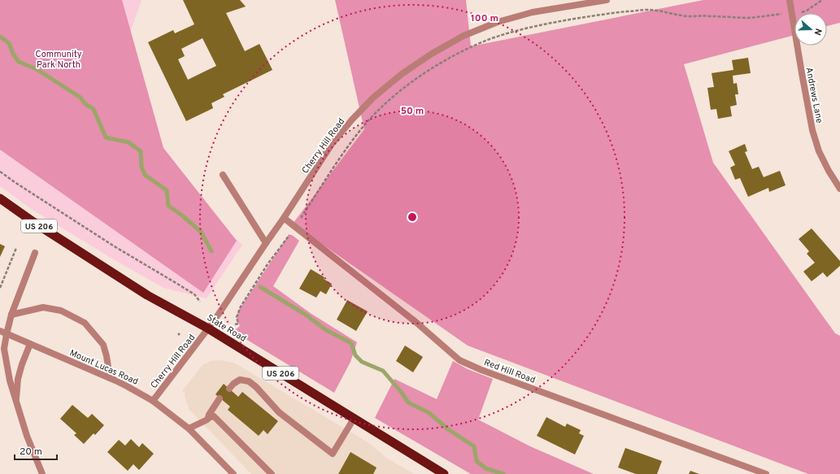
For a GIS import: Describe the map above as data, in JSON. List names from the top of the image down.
{
  "streets": {
    "highway": ["US 206", "State Road"],
    "street": [
      "Andrews Lane",
      "Cherry Hill Road",
      "Mount Lucas Road",
      "Red Hill Road"
    ]
  },
  "crossings": [
    ["Cherry Hill Road", "State Road"],
    ["Cherry Hill Road", "Mount Lucas Road"],
    ["Cherry Hill Road", "Red Hill Road"]
  ],
  "parks": ["Community Park North"],
  "scale_bar": "20 m",
  "north": "right",
  "rings": ["100 m", "50 m"]
}
